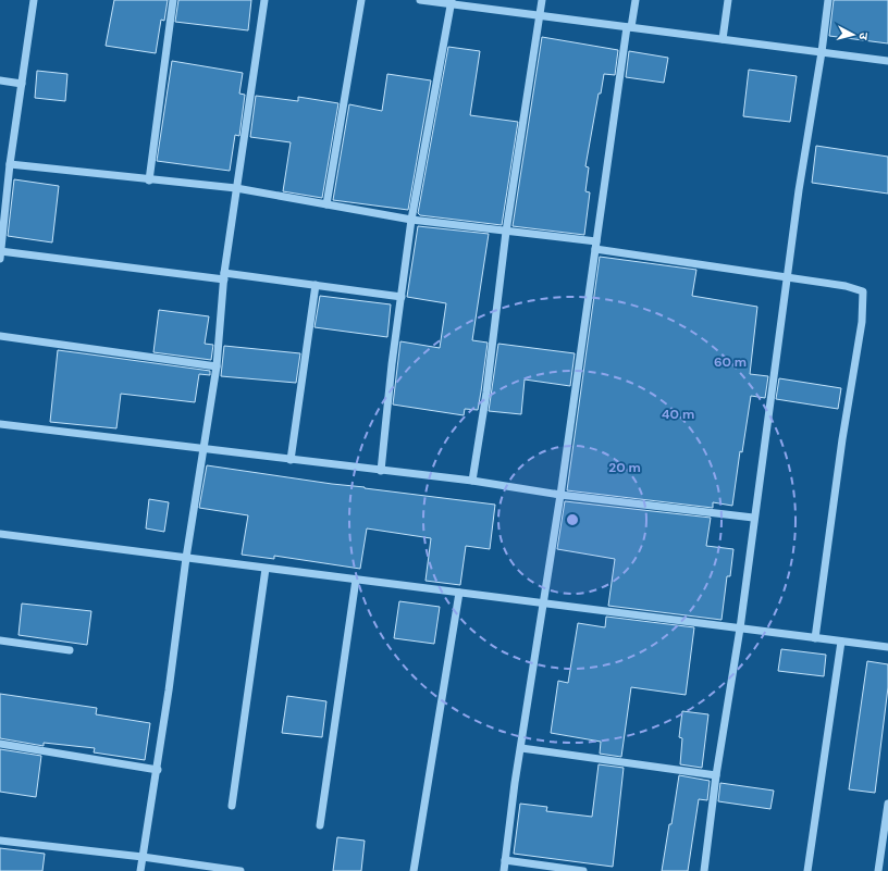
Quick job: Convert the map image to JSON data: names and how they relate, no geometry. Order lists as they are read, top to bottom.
{
  "north": "right",
  "rings": ["60 m", "40 m", "20 m"]
}
